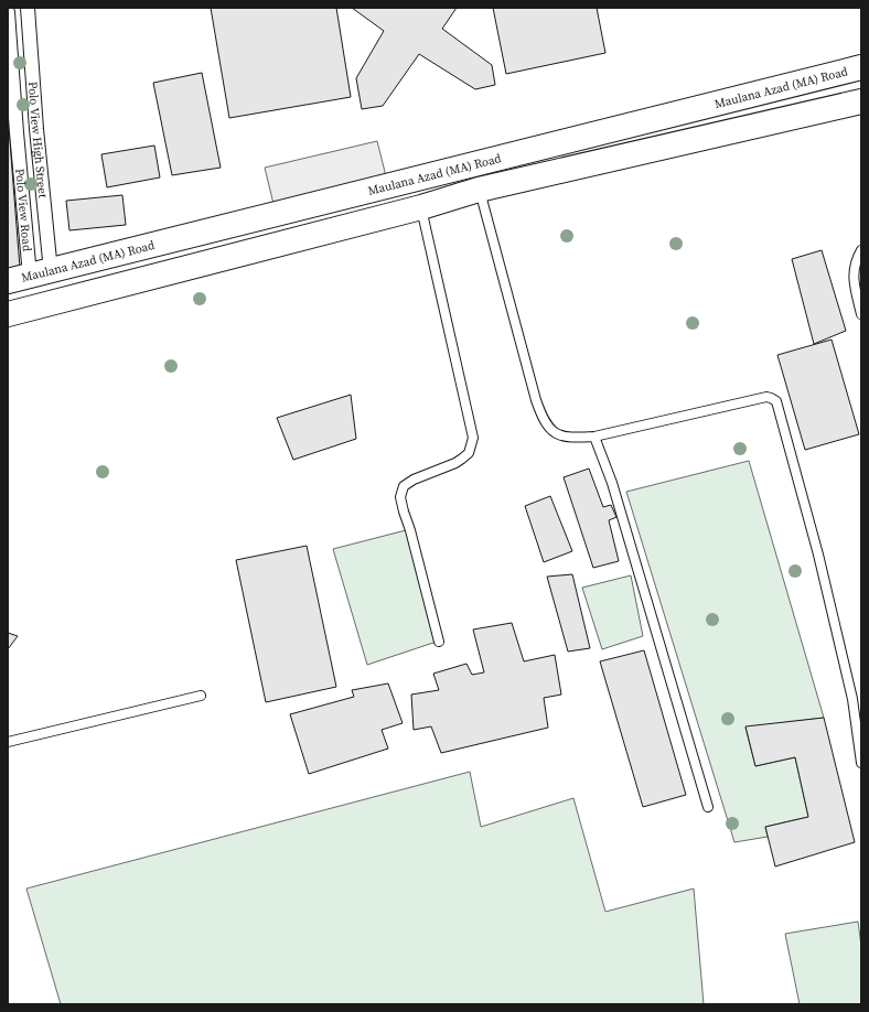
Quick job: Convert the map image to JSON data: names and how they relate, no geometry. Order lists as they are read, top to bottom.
{
  "streets": {
    "main road": ["Maulana Azad (MA) Road"],
    "street": ["Polo View High Street", "Polo View Road"]
  },
  "crossings": [
    ["Maulana Azad (MA) Road", "Polo View High Street"],
    ["Maulana Azad (MA) Road", "Polo View Road"],
    ["Polo View High Street", "Polo View Road"]
  ]
}
